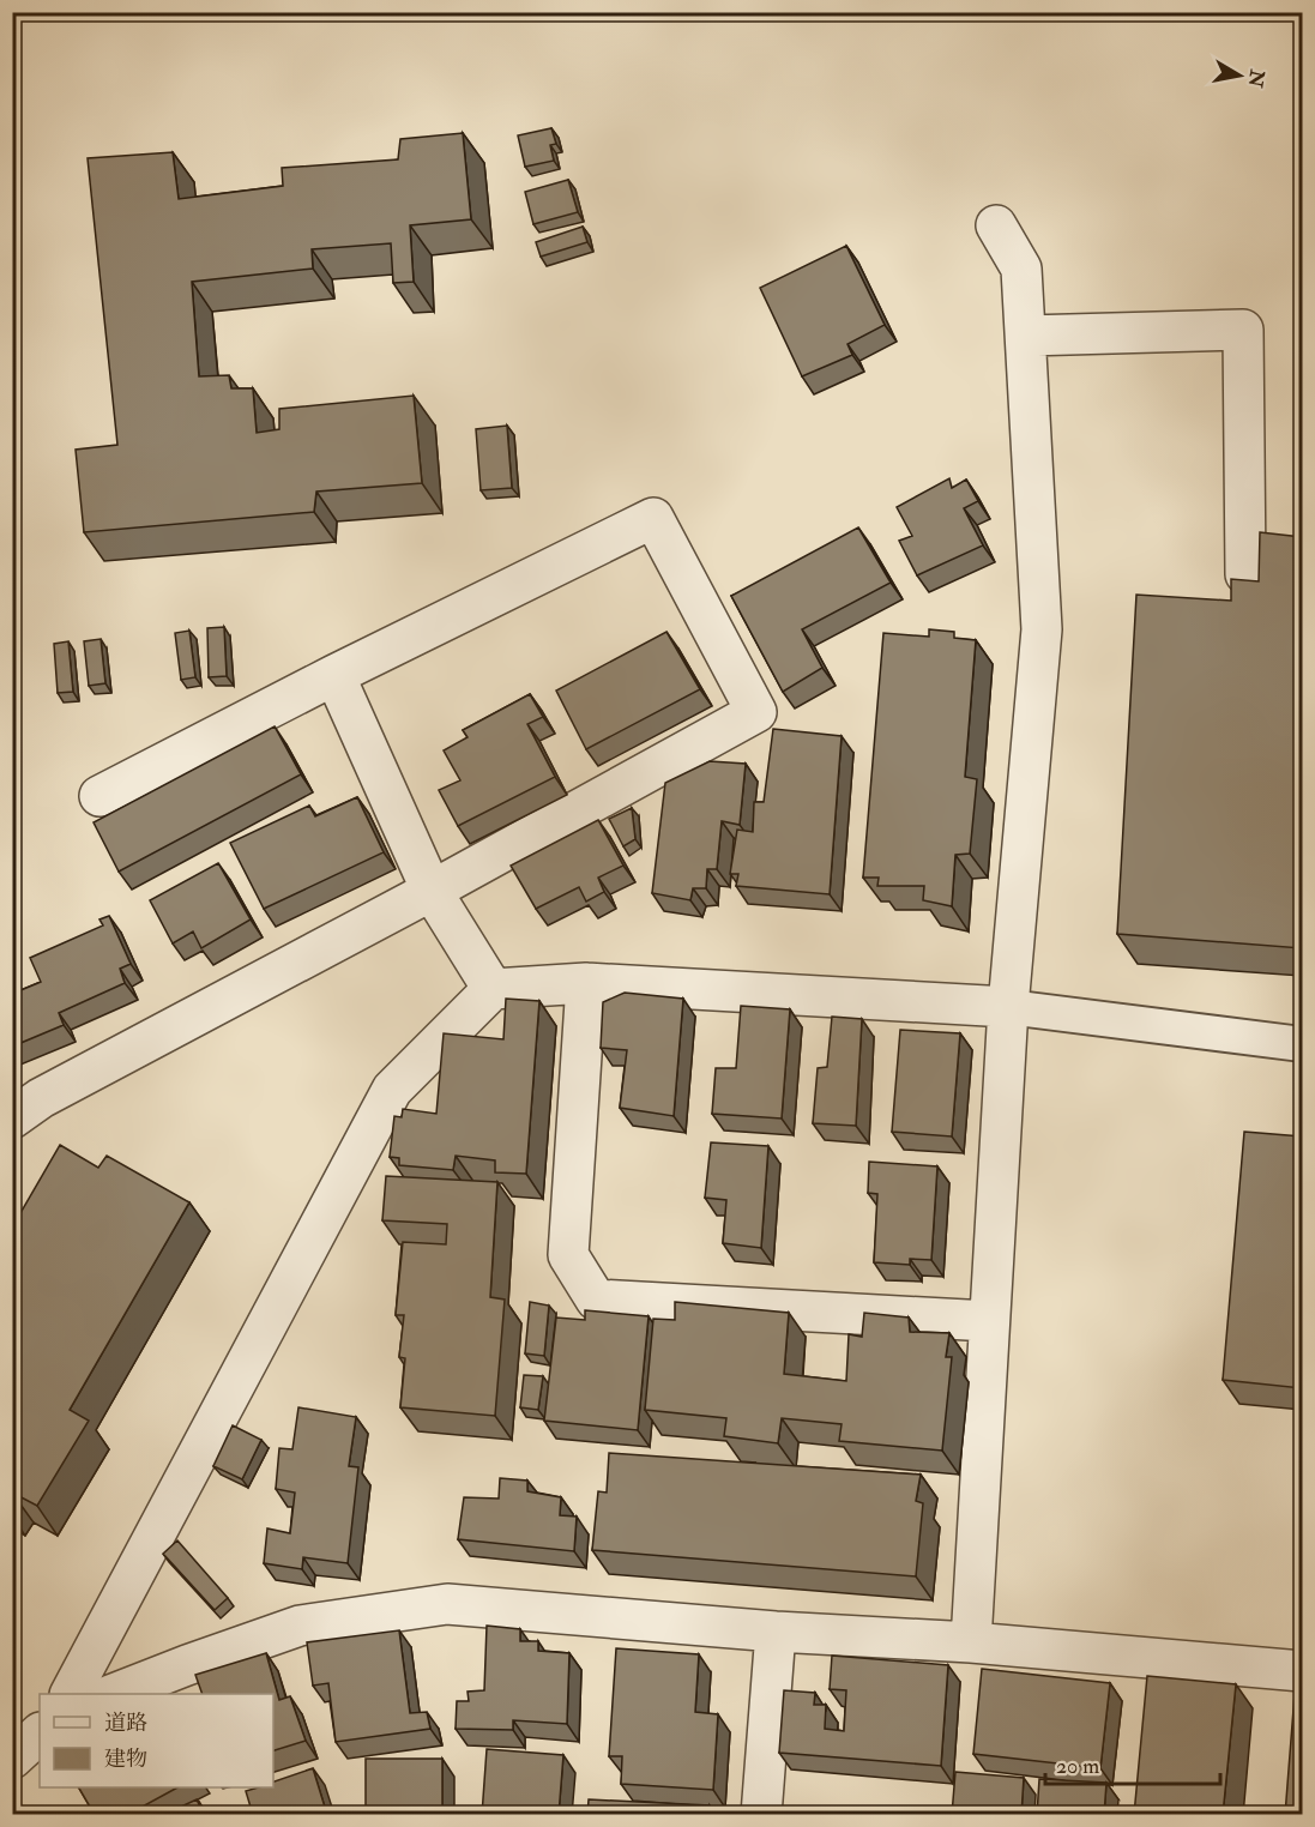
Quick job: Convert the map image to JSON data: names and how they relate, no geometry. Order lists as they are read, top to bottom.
{
  "legend": ["道路", "建物"],
  "scale_bar": "20 m",
  "north": "right"
}
